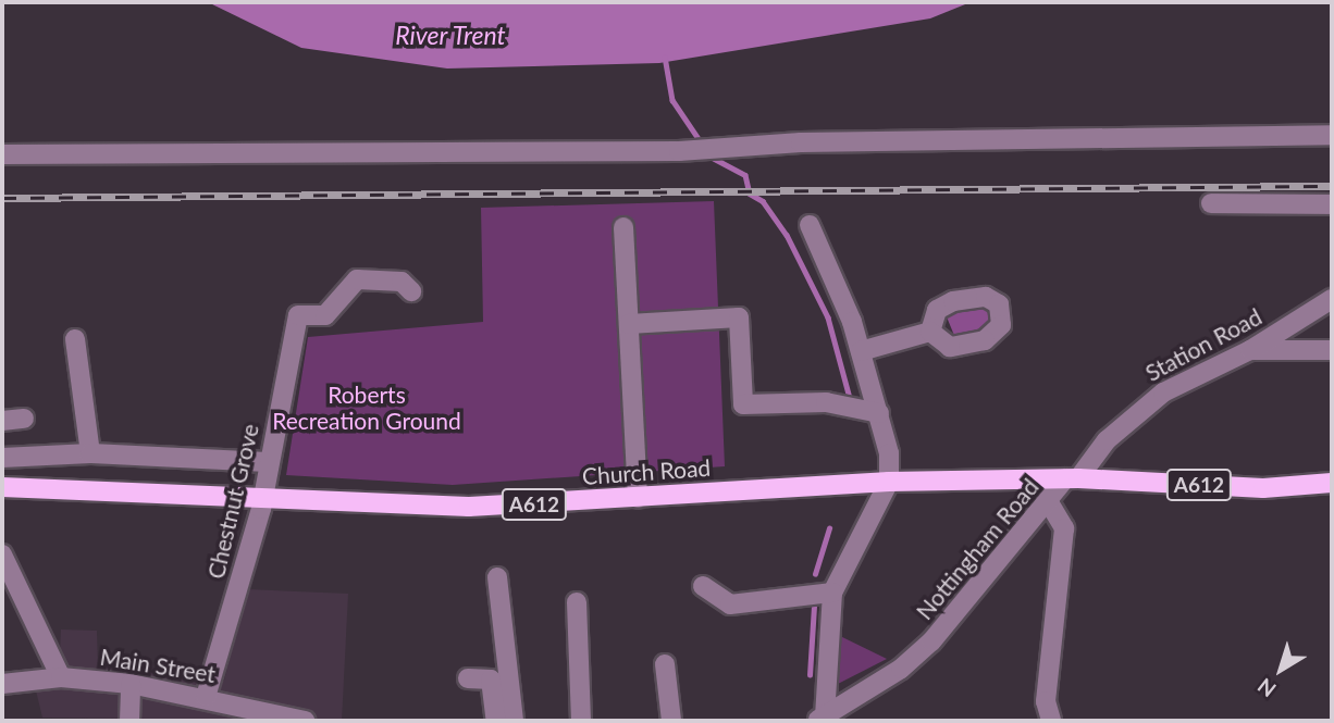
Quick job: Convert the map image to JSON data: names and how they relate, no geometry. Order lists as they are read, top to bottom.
{
  "streets": {
    "main road": ["Church Road", "A612"],
    "street": [
      "Station Road",
      "Chestnut Grove",
      "Nottingham Road",
      "Main Street"
    ]
  },
  "crossings": [
    ["Station Road", "Church Road"],
    ["Station Road", "A612"],
    ["Station Road", "Nottingham Road"],
    ["Church Road", "A612"],
    ["Church Road", "Chestnut Grove"],
    ["Church Road", "Nottingham Road"],
    ["A612", "Nottingham Road"],
    ["Chestnut Grove", "Main Street"]
  ],
  "water": ["River Trent"],
  "parks": ["Roberts Recreation Ground"],
  "north": "bottom left"
}
